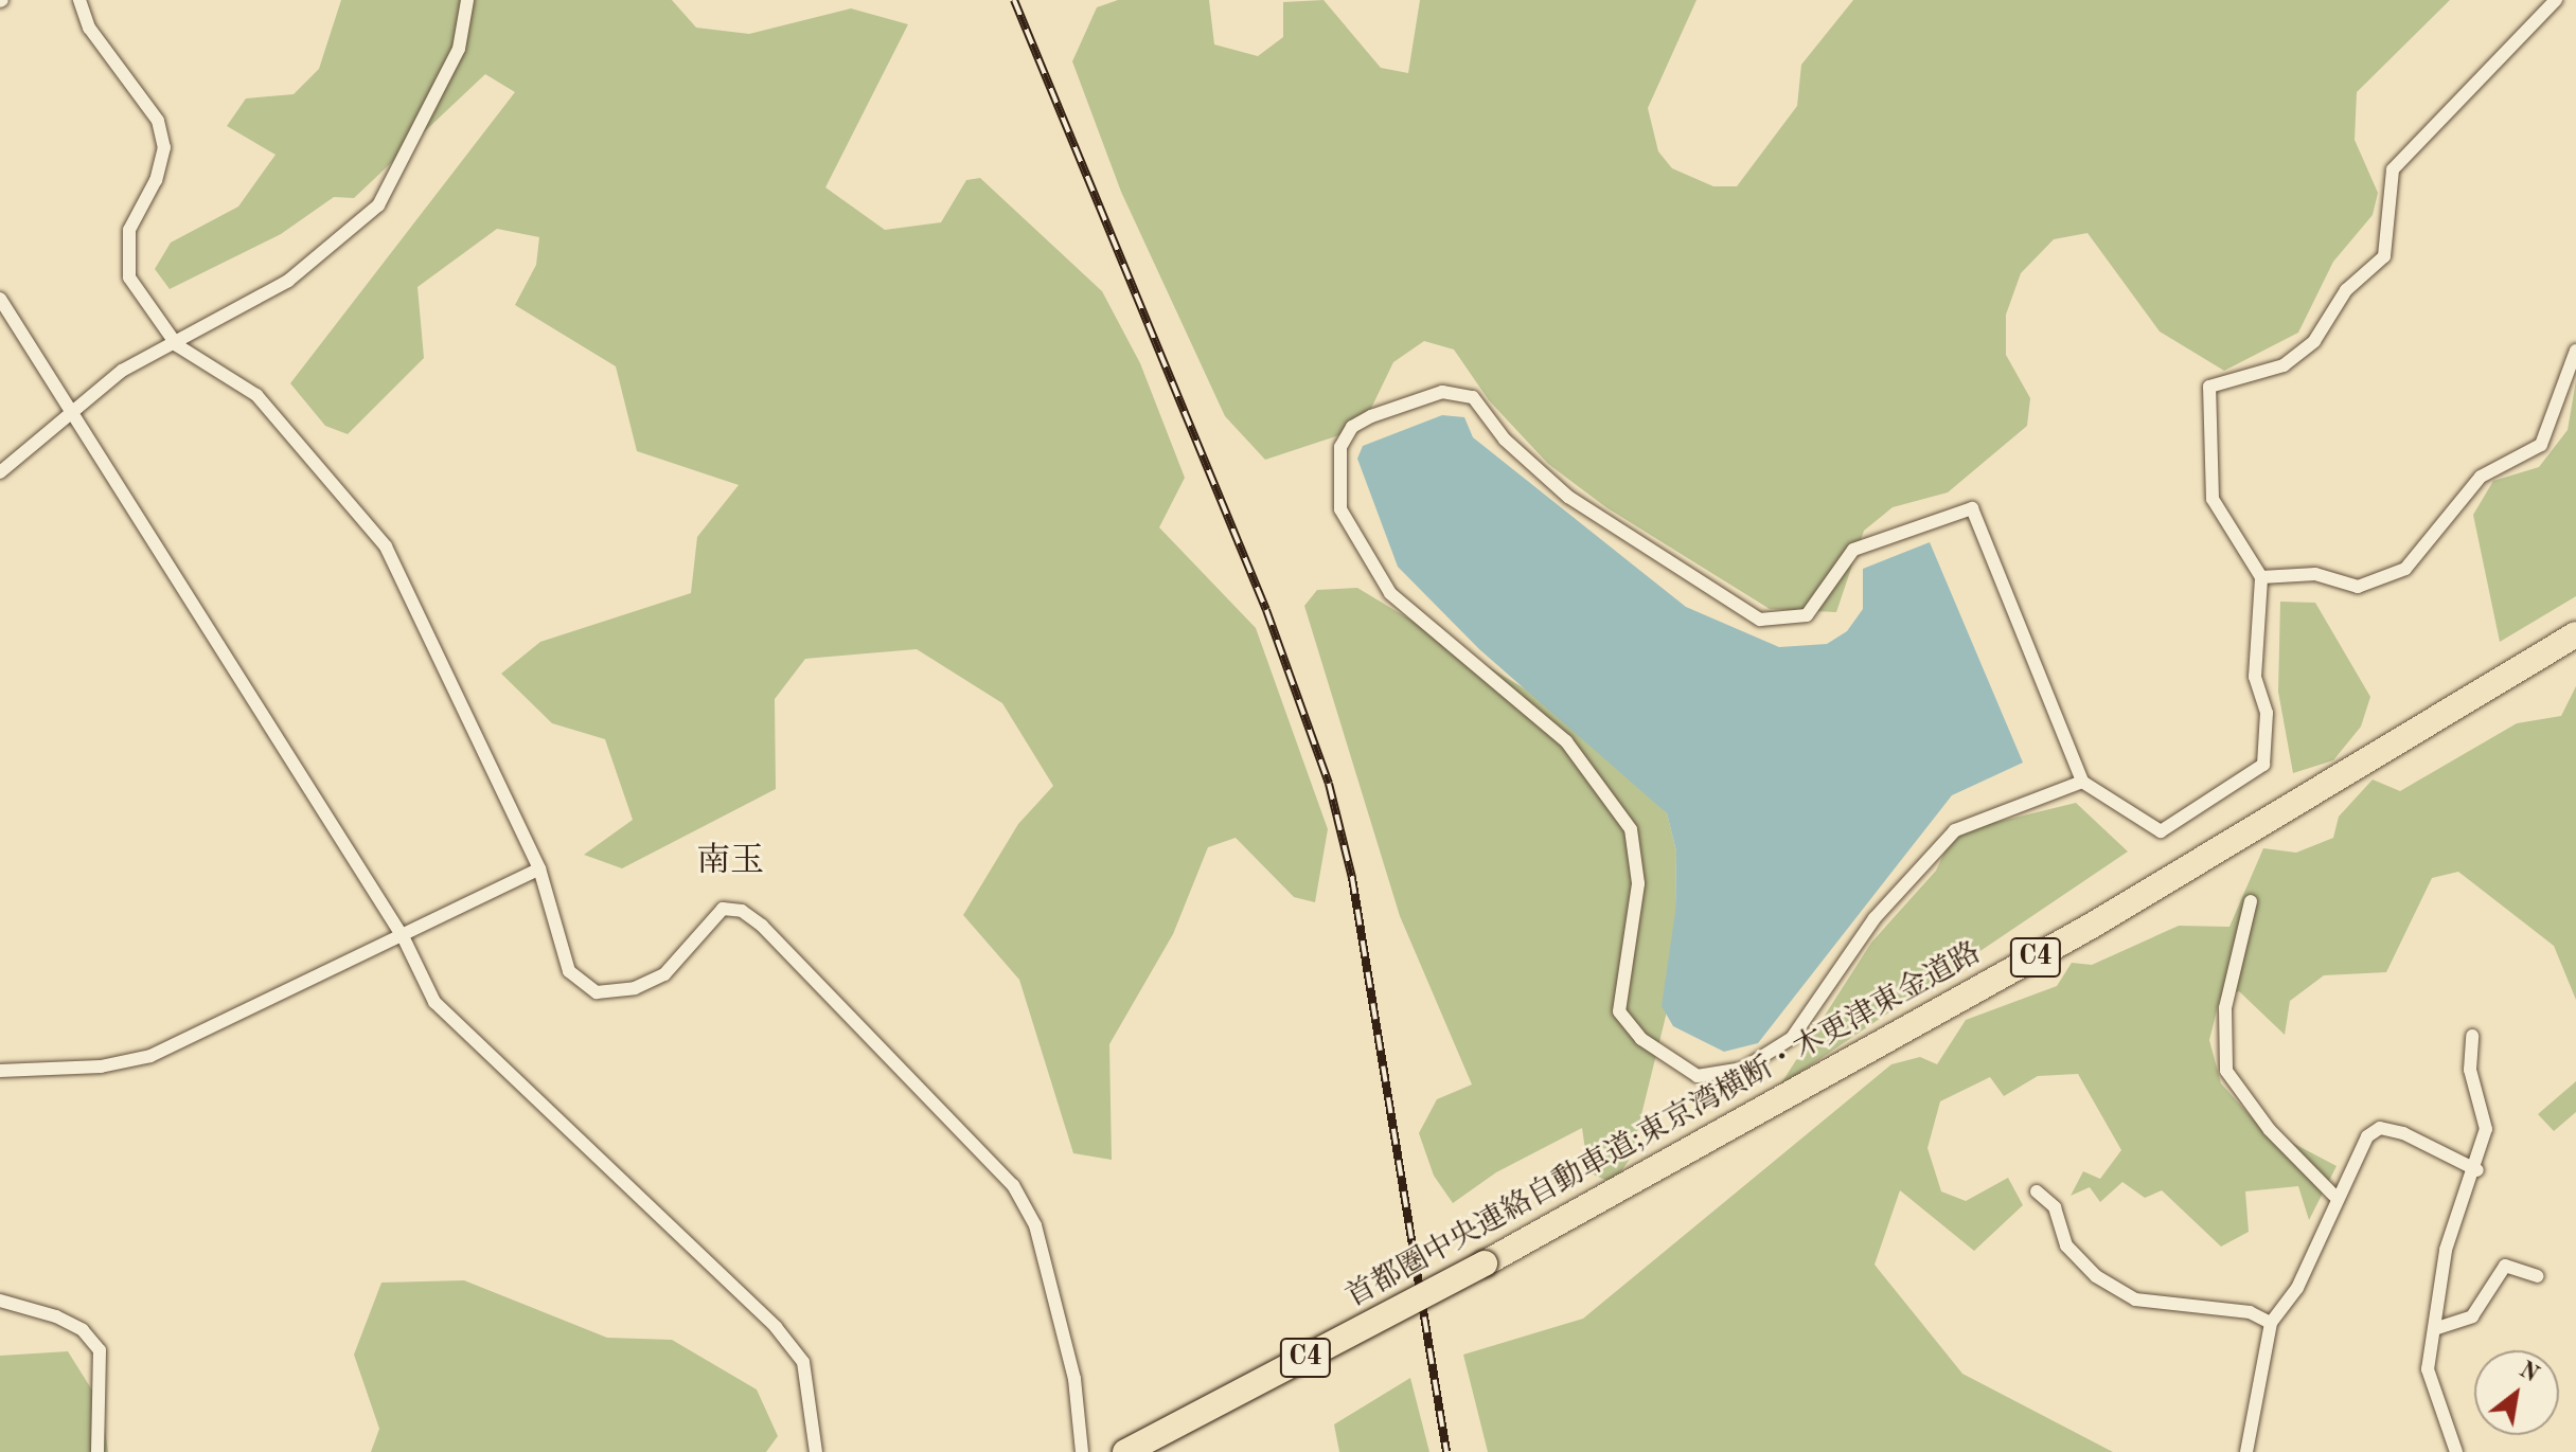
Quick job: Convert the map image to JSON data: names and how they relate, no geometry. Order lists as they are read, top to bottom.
{
  "streets": {
    "highway": ["C4", "首都圏中央連絡自動車道;東京湾横断・木更津東金道路"]
  },
  "districts": ["南玉"],
  "north": "top right"
}
